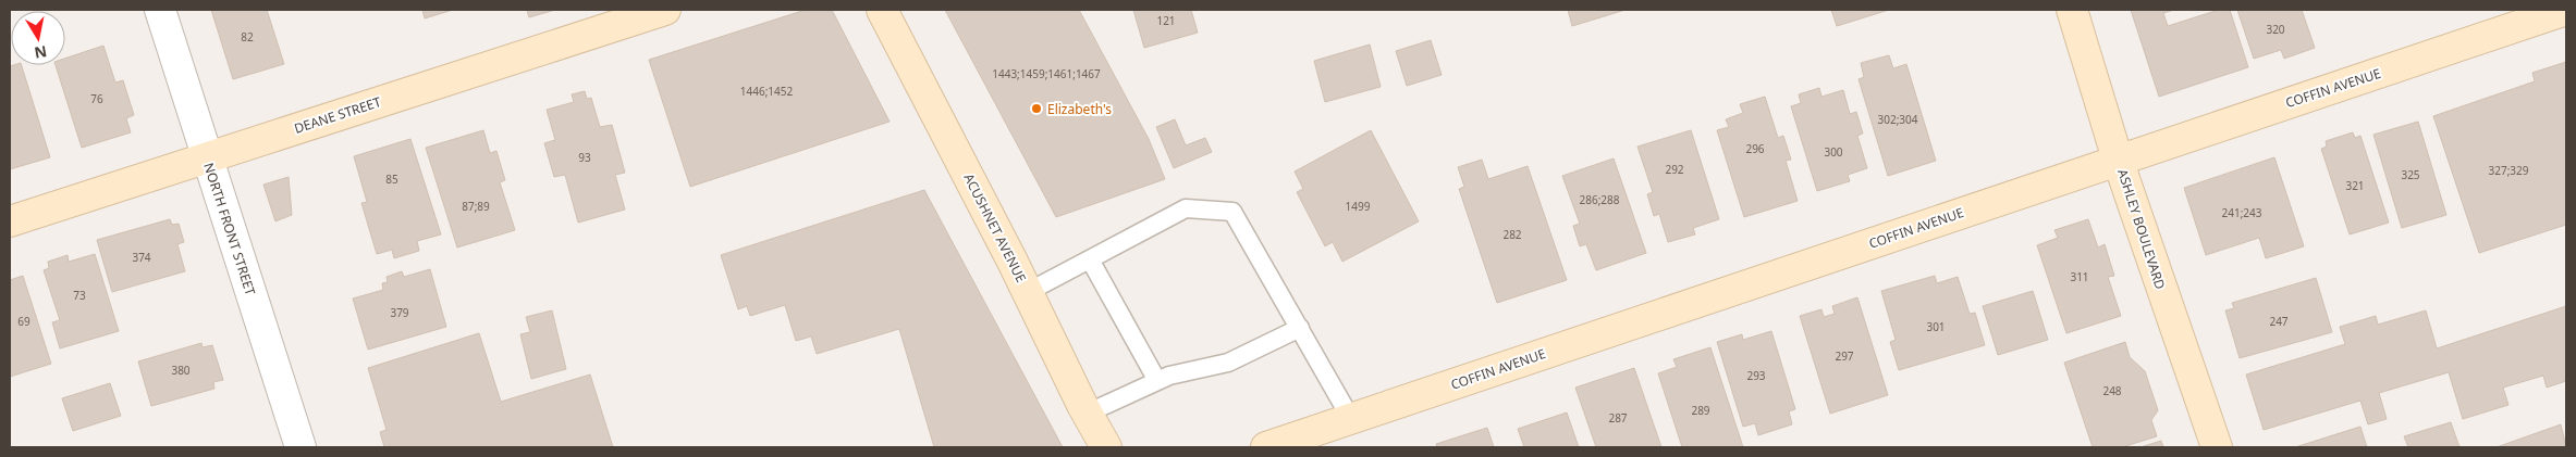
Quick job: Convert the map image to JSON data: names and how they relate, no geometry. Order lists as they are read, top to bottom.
{
  "streets": {
    "main road": [
      "COFFIN AVENUE",
      "DEANE STREET",
      "ACUSHNET AVENUE",
      "ASHLEY BOULEVARD"
    ],
    "street": ["NORTH FRONT STREET"]
  },
  "crossings": [
    ["COFFIN AVENUE", "ASHLEY BOULEVARD"],
    ["DEANE STREET", "NORTH FRONT STREET"]
  ],
  "places": ["Elizabeth's"],
  "house_numbers": [
    "121",
    "320",
    "82",
    "1443;1459;1461;1467",
    "1446;1452",
    "76",
    "302;304",
    "296",
    "300",
    "93",
    "292",
    "327;329",
    "325",
    "85",
    "321",
    "286;288",
    "87;89",
    "1499",
    "241;243",
    "282",
    "374",
    "311",
    "73",
    "379",
    "69",
    "247",
    "301",
    "297",
    "380",
    "293",
    "248",
    "289",
    "287"
  ],
  "north": "bottom"
}
